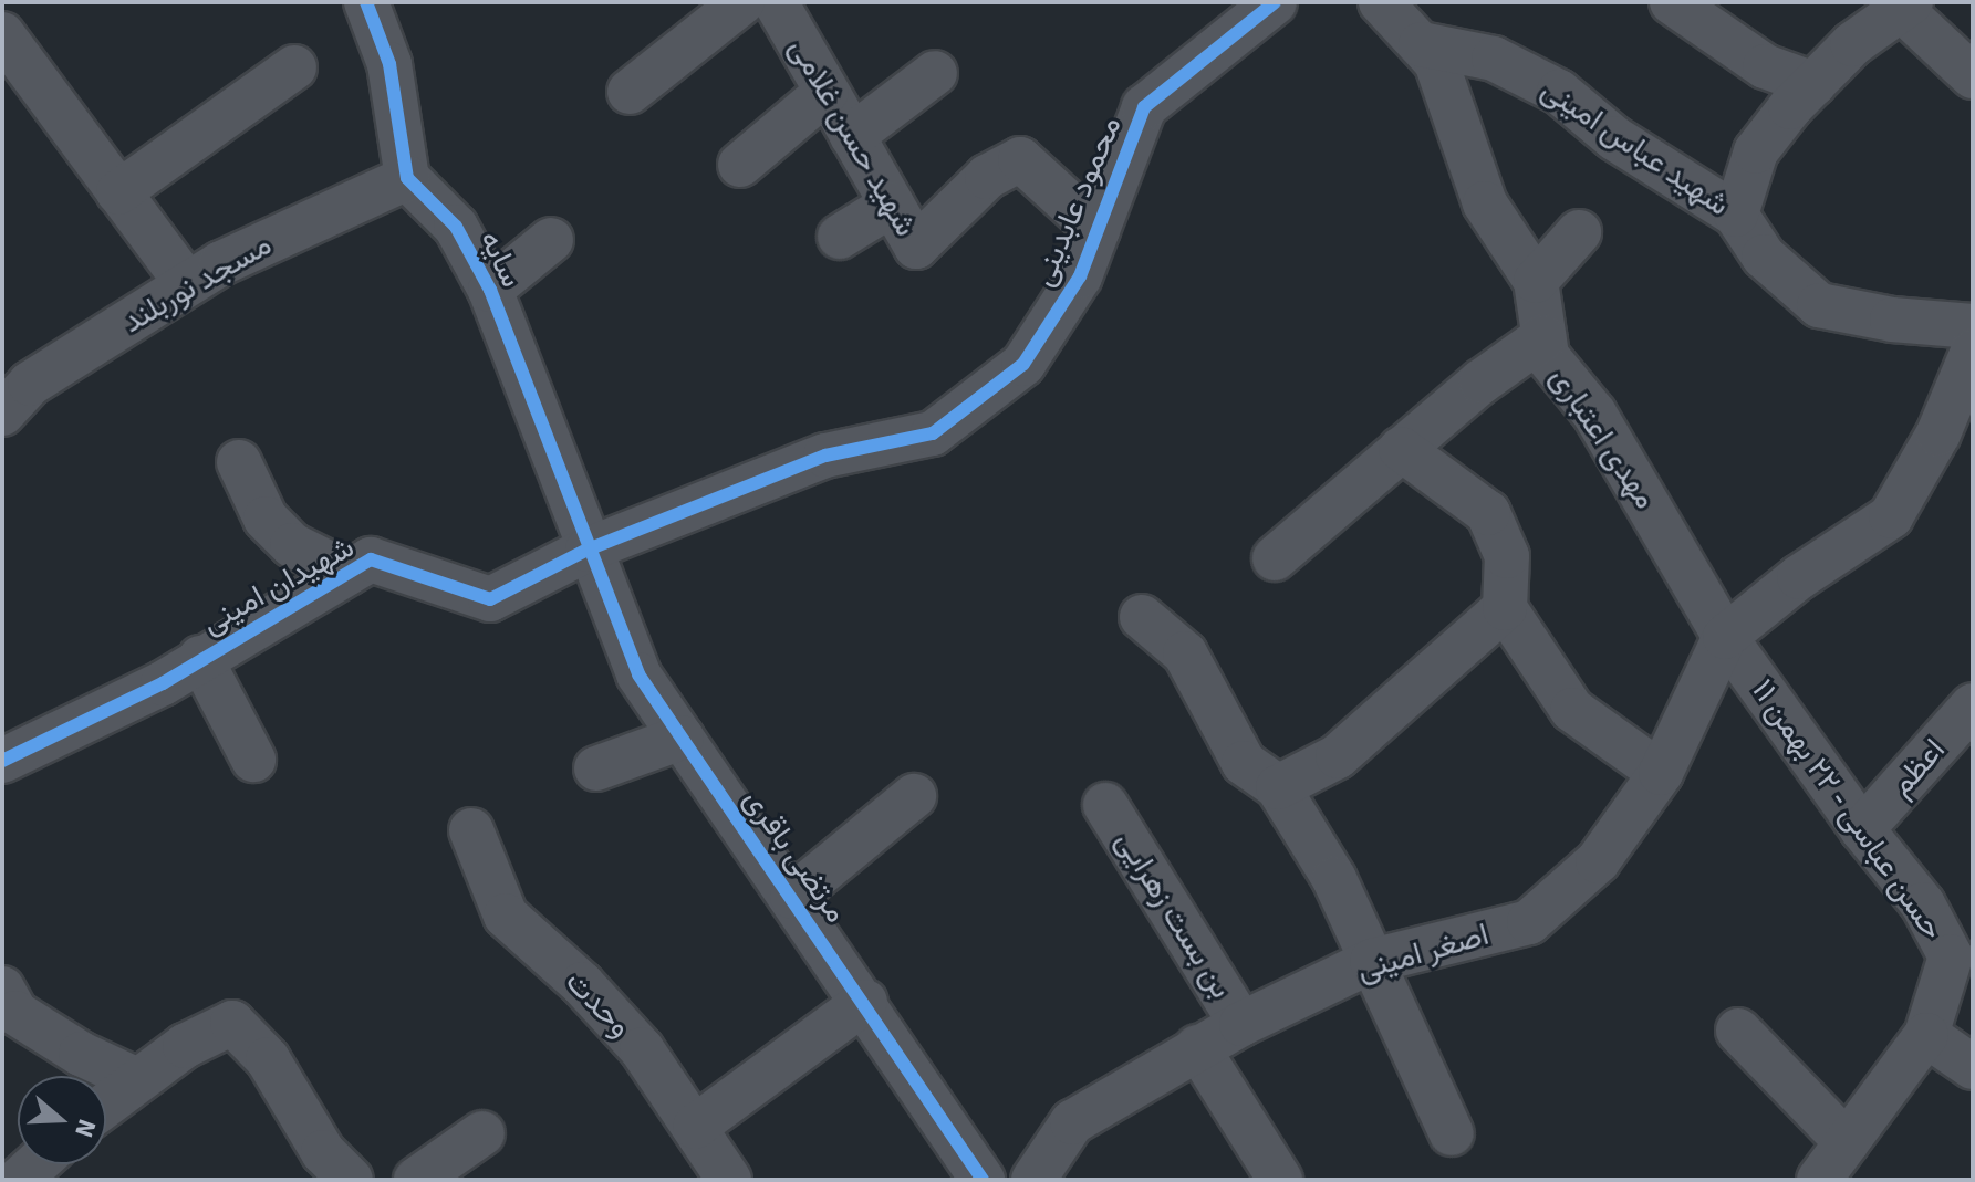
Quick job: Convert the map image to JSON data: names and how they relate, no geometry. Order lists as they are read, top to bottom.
{
  "streets": {
    "street": [
      "شهید حسن غلامی",
      "شهید عباس امینی",
      "محمود عابدینی",
      "سایه",
      "مسجد نوربلند",
      "مهدی اعتباری",
      "شهیدان امینی",
      "اعظم",
      "حسن عباسی - ۲۲ بهمن ۱۱",
      "مرتضی باقری",
      "بن بست زهرایی",
      "اصغر امینی",
      "وحدت"
    ]
  },
  "crossings": [
    ["شهید حسن غلامی", "محمود عابدینی"],
    ["شهید عباس امینی", "مهدی اعتباری"],
    ["محمود عابدینی", "سایه"],
    ["محمود عابدینی", "شهیدان امینی"],
    ["محمود عابدینی", "مرتضی باقری"],
    ["سایه", "مسجد نوربلند"],
    ["سایه", "شهیدان امینی"],
    ["سایه", "مرتضی باقری"],
    ["مهدی اعتباری", "حسن عباسی - ۲۲ بهمن ۱۱"],
    ["مهدی اعتباری", "اصغر امینی"],
    ["شهیدان امینی", "مرتضی باقری"],
    ["اعظم", "حسن عباسی - ۲۲ بهمن ۱۱"],
    ["حسن عباسی - ۲۲ بهمن ۱۱", "اصغر امینی"],
    ["بن بست زهرایی", "اصغر امینی"]
  ],
  "north": "right"
}
